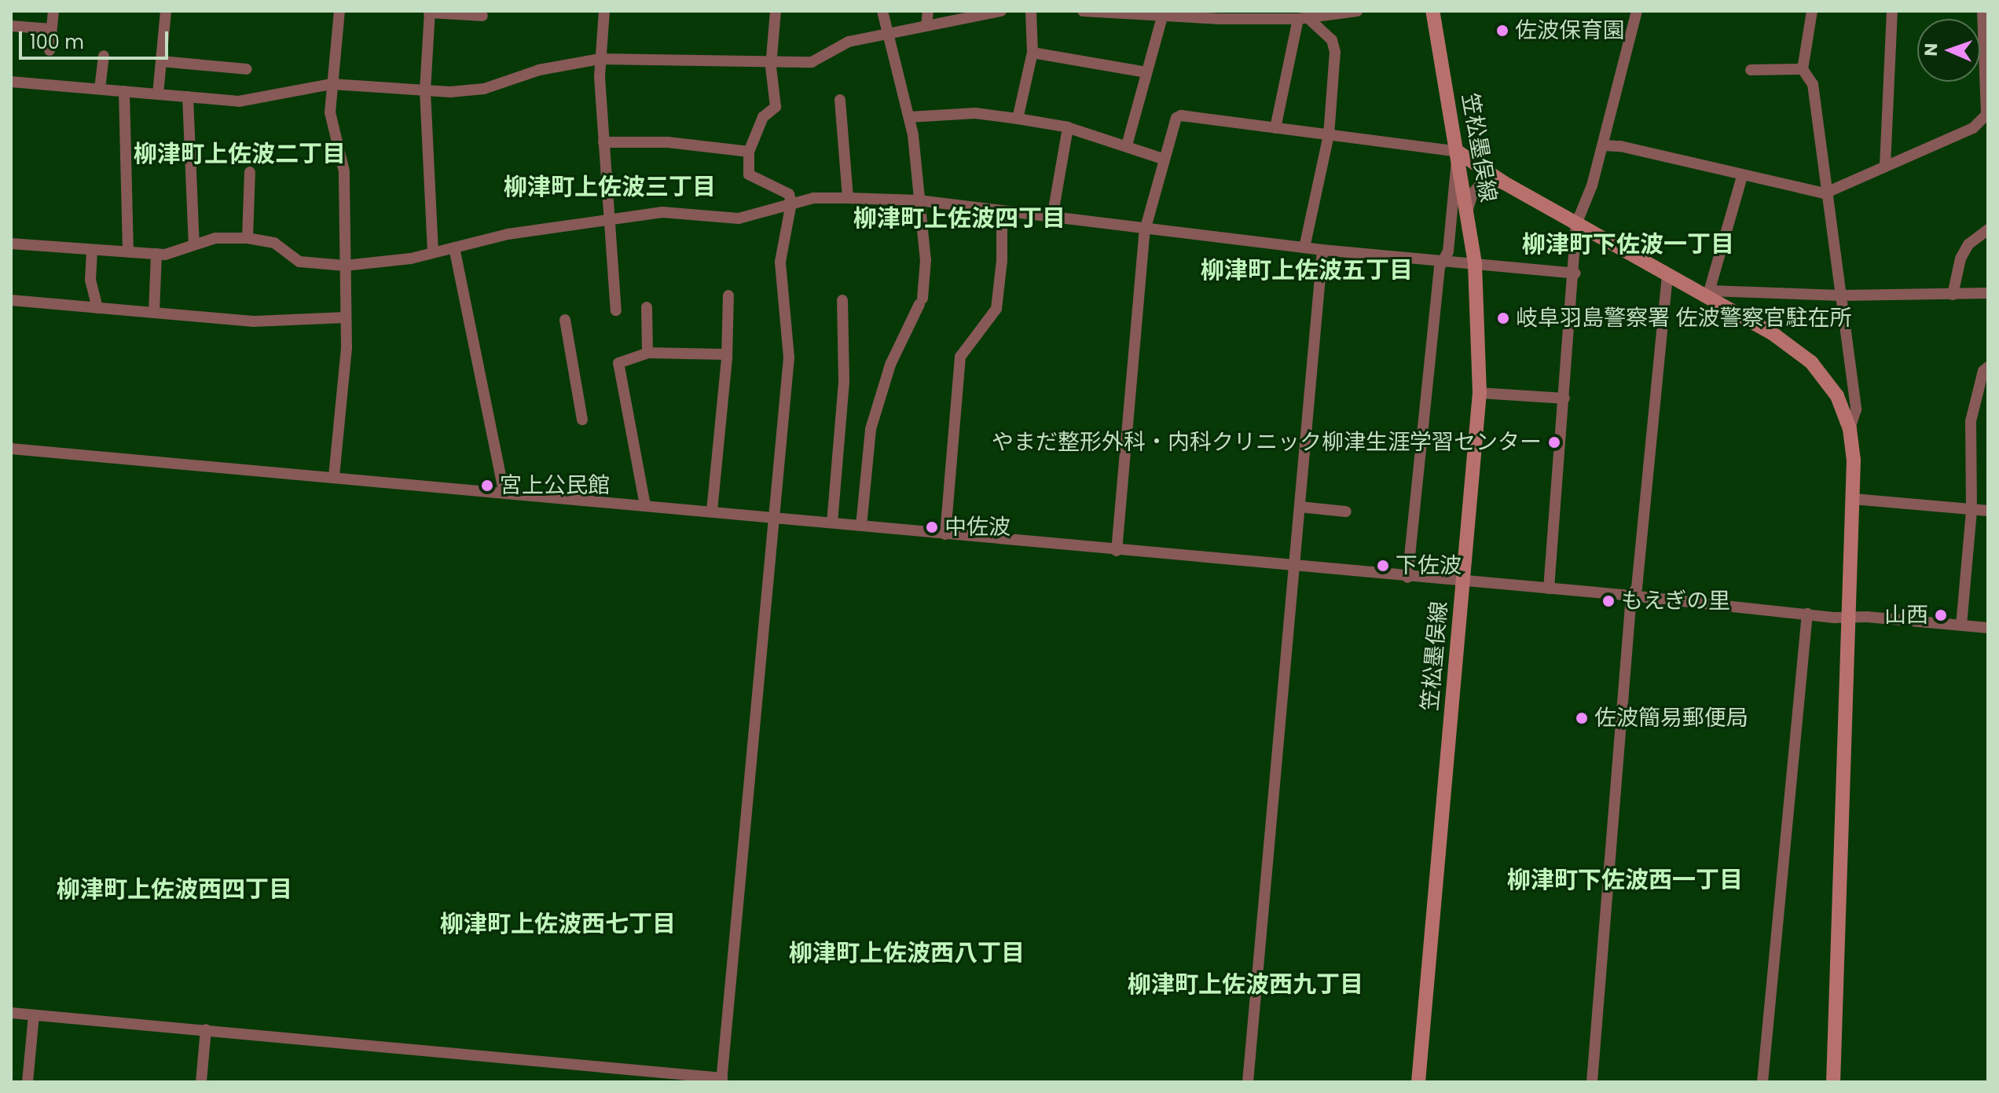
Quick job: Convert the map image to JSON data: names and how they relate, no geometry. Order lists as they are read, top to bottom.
{
  "streets": {
    "street": ["笠松墨俣線"]
  },
  "districts": [
    "柳津町上佐波二丁目",
    "柳津町上佐波三丁目",
    "柳津町上佐波四丁目",
    "柳津町下佐波一丁目",
    "柳津町上佐波五丁目",
    "柳津町下佐波西一丁目",
    "柳津町上佐波西四丁目",
    "柳津町上佐波西七丁目",
    "柳津町上佐波西八丁目",
    "柳津町上佐波西九丁目"
  ],
  "places": [
    "佐波保育園",
    "岐阜羽島警察署 佐波警察官駐在所",
    "やまだ整形外科・内科クリニック柳津生涯学習センター",
    "宮上公民館",
    "中佐波",
    "下佐波",
    "もえぎの里",
    "山西",
    "佐波簡易郵便局"
  ],
  "scale_bar": "100 m",
  "north": "left"
}
